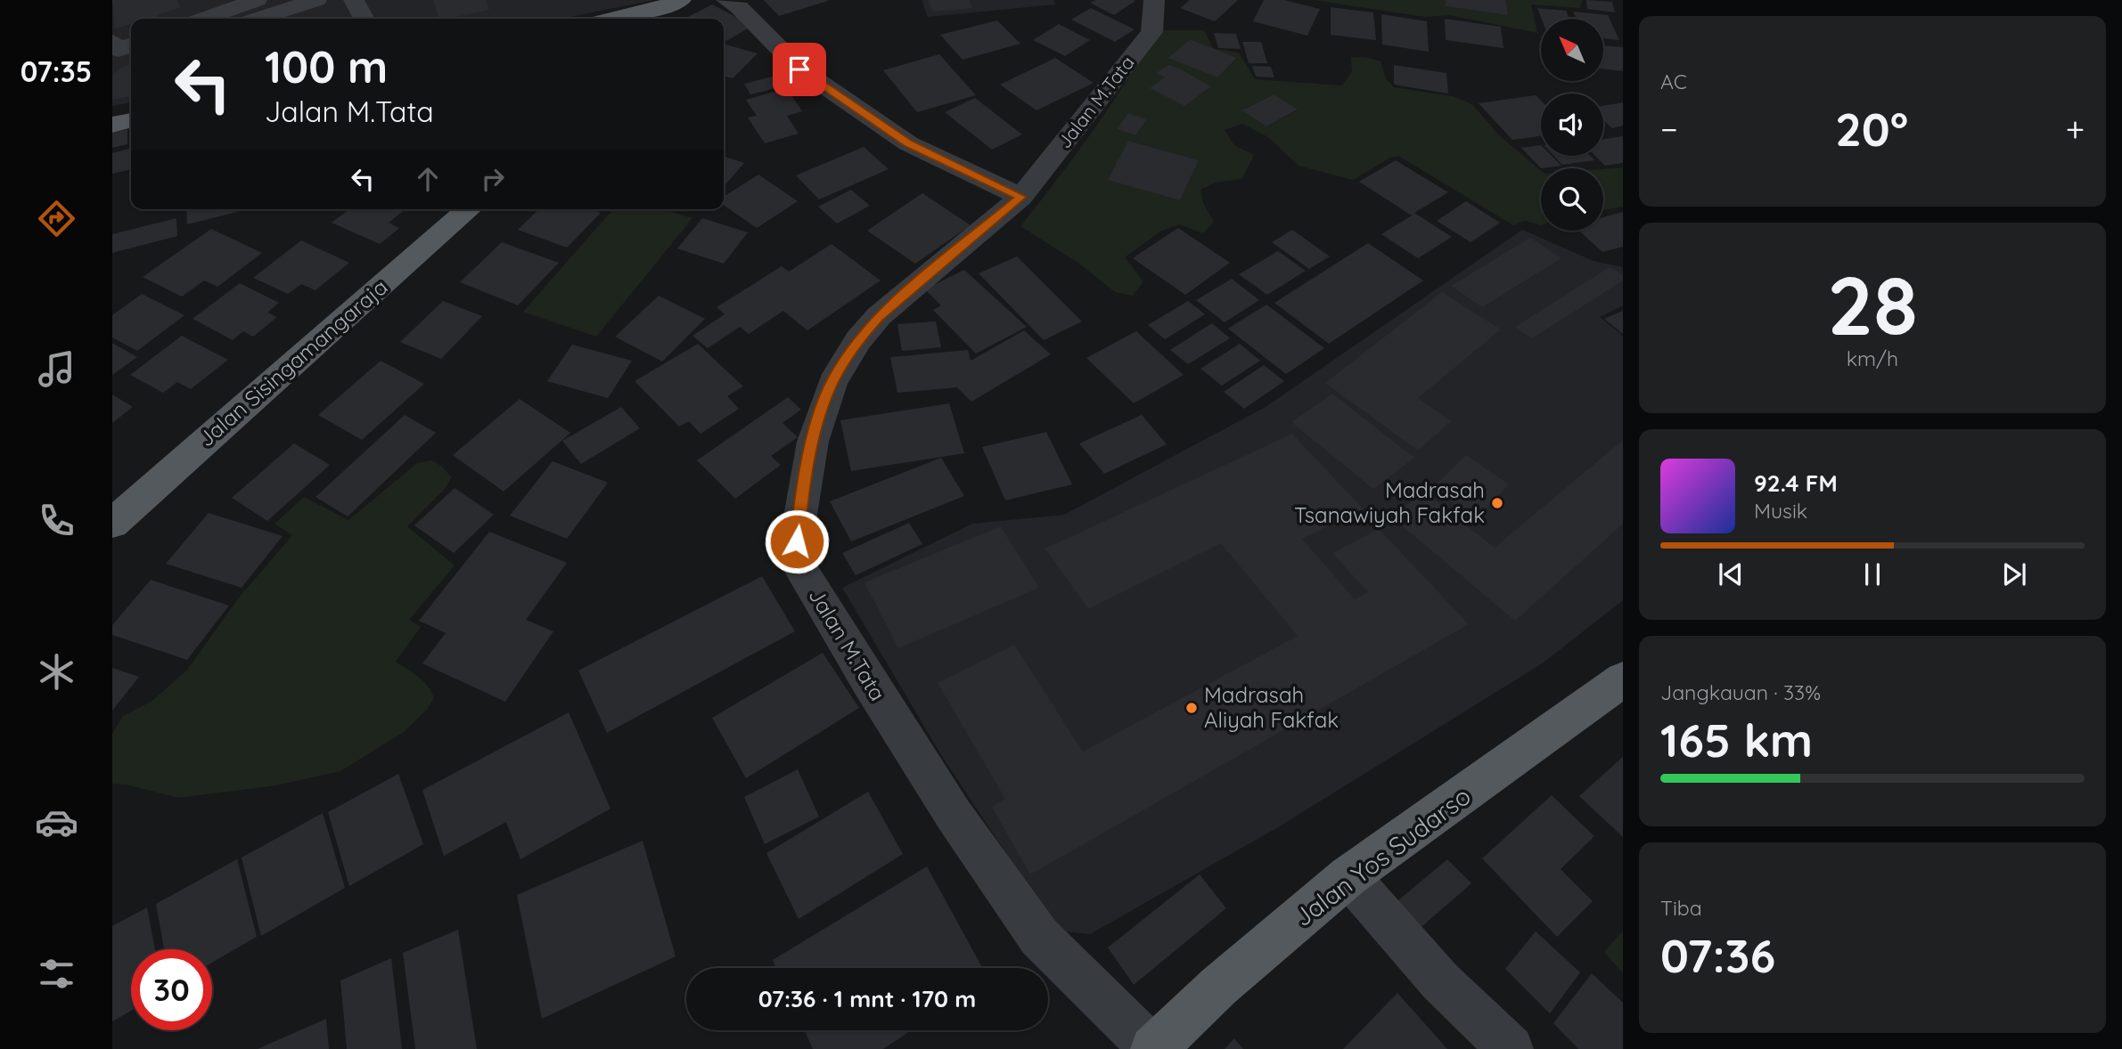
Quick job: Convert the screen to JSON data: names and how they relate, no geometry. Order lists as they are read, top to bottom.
{
  "streets": {
    "main road": ["Jalan Sisingamangaraja", "Jalan Yos Sudarso"],
    "street": ["Jalan M.Tata"]
  },
  "crossings": [
    ["Jalan M.Tata", "Jalan Yos Sudarso"]
  ],
  "places": ["Madrasah Tsanawiyah Fakfak", "Madrasah Aliyah Fakfak"],
  "north": "top left",
  "page": {
    "tabs": "07:35",
    "tile": [
      "AC",
      ["28", "km/h"],
      ["Jangkauan · 33%", "165 km"],
      ["Tiba", "07:36"]
    ],
    "turn": ["100 m", "Jalan M.Tata"],
    "heat": ["−", "20°", "+"],
    "song": ["92.4 FM", "Musik"],
    "limit": "30",
    "trip": "07:36 · 1 mnt · 170 m"
  }
}
